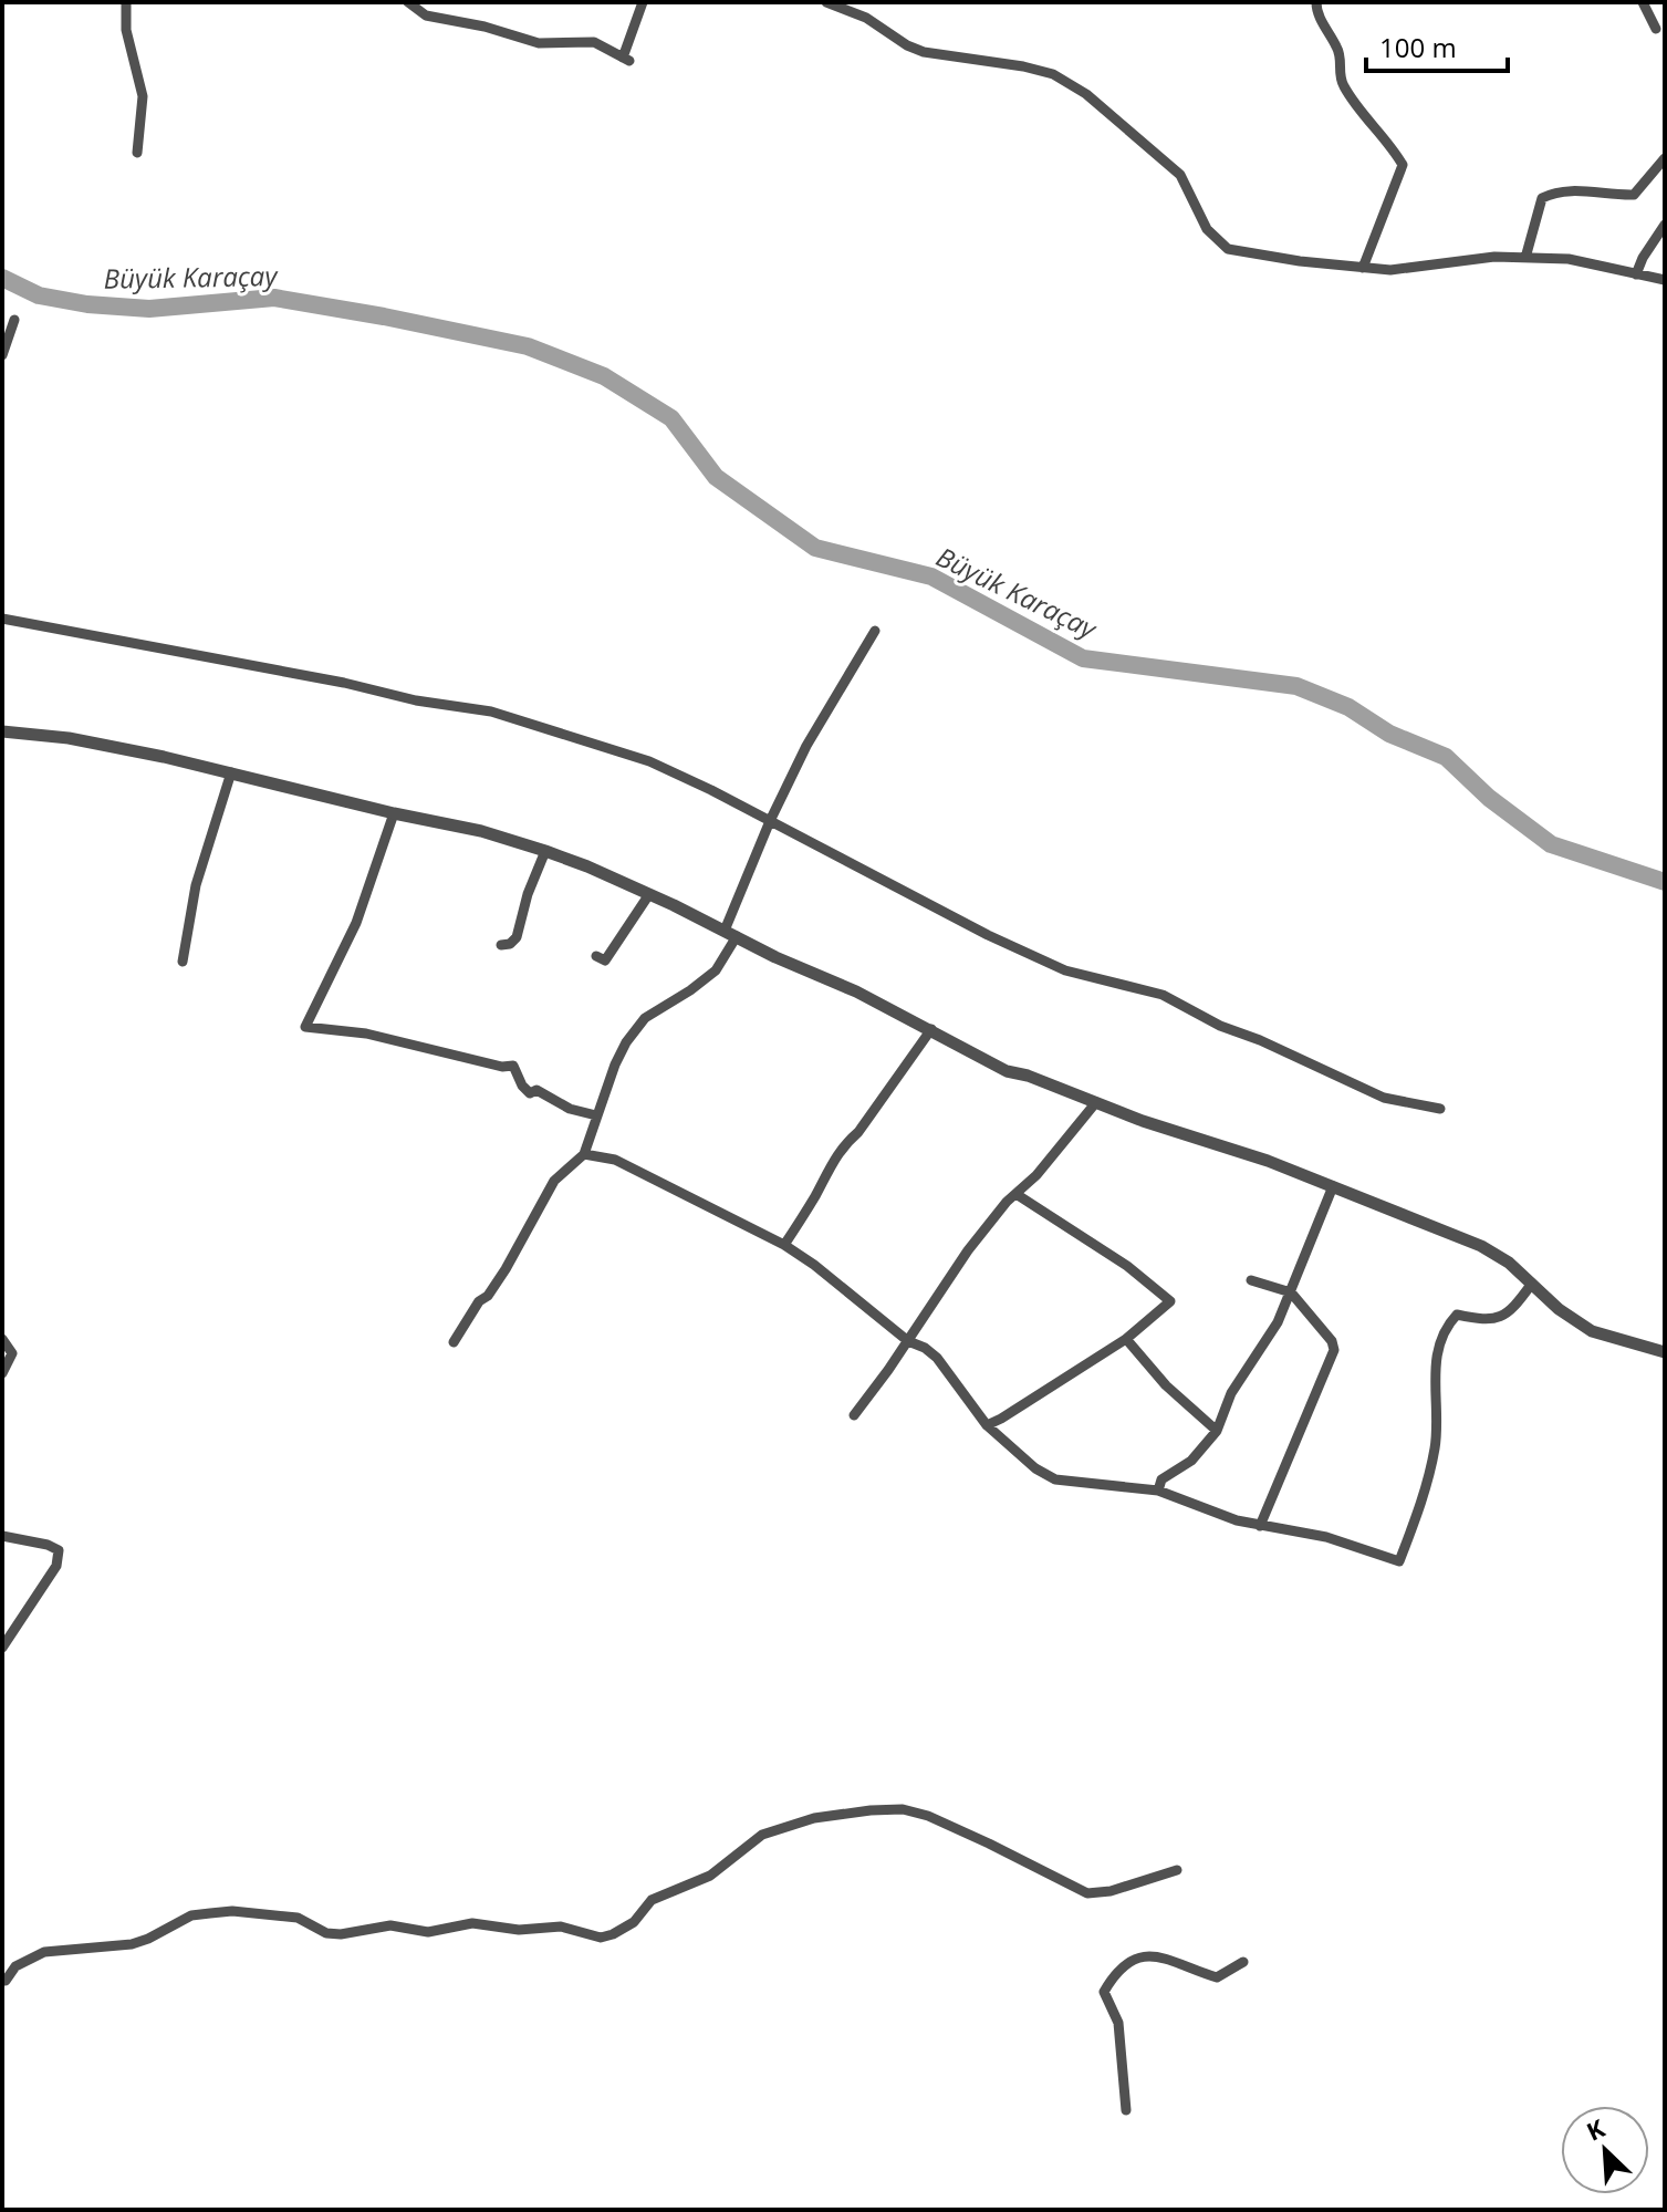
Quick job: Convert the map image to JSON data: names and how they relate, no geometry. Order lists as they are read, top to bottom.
{
  "water": ["Büyük Karaçay"],
  "scale_bar": "100 m",
  "north": "top left"
}
